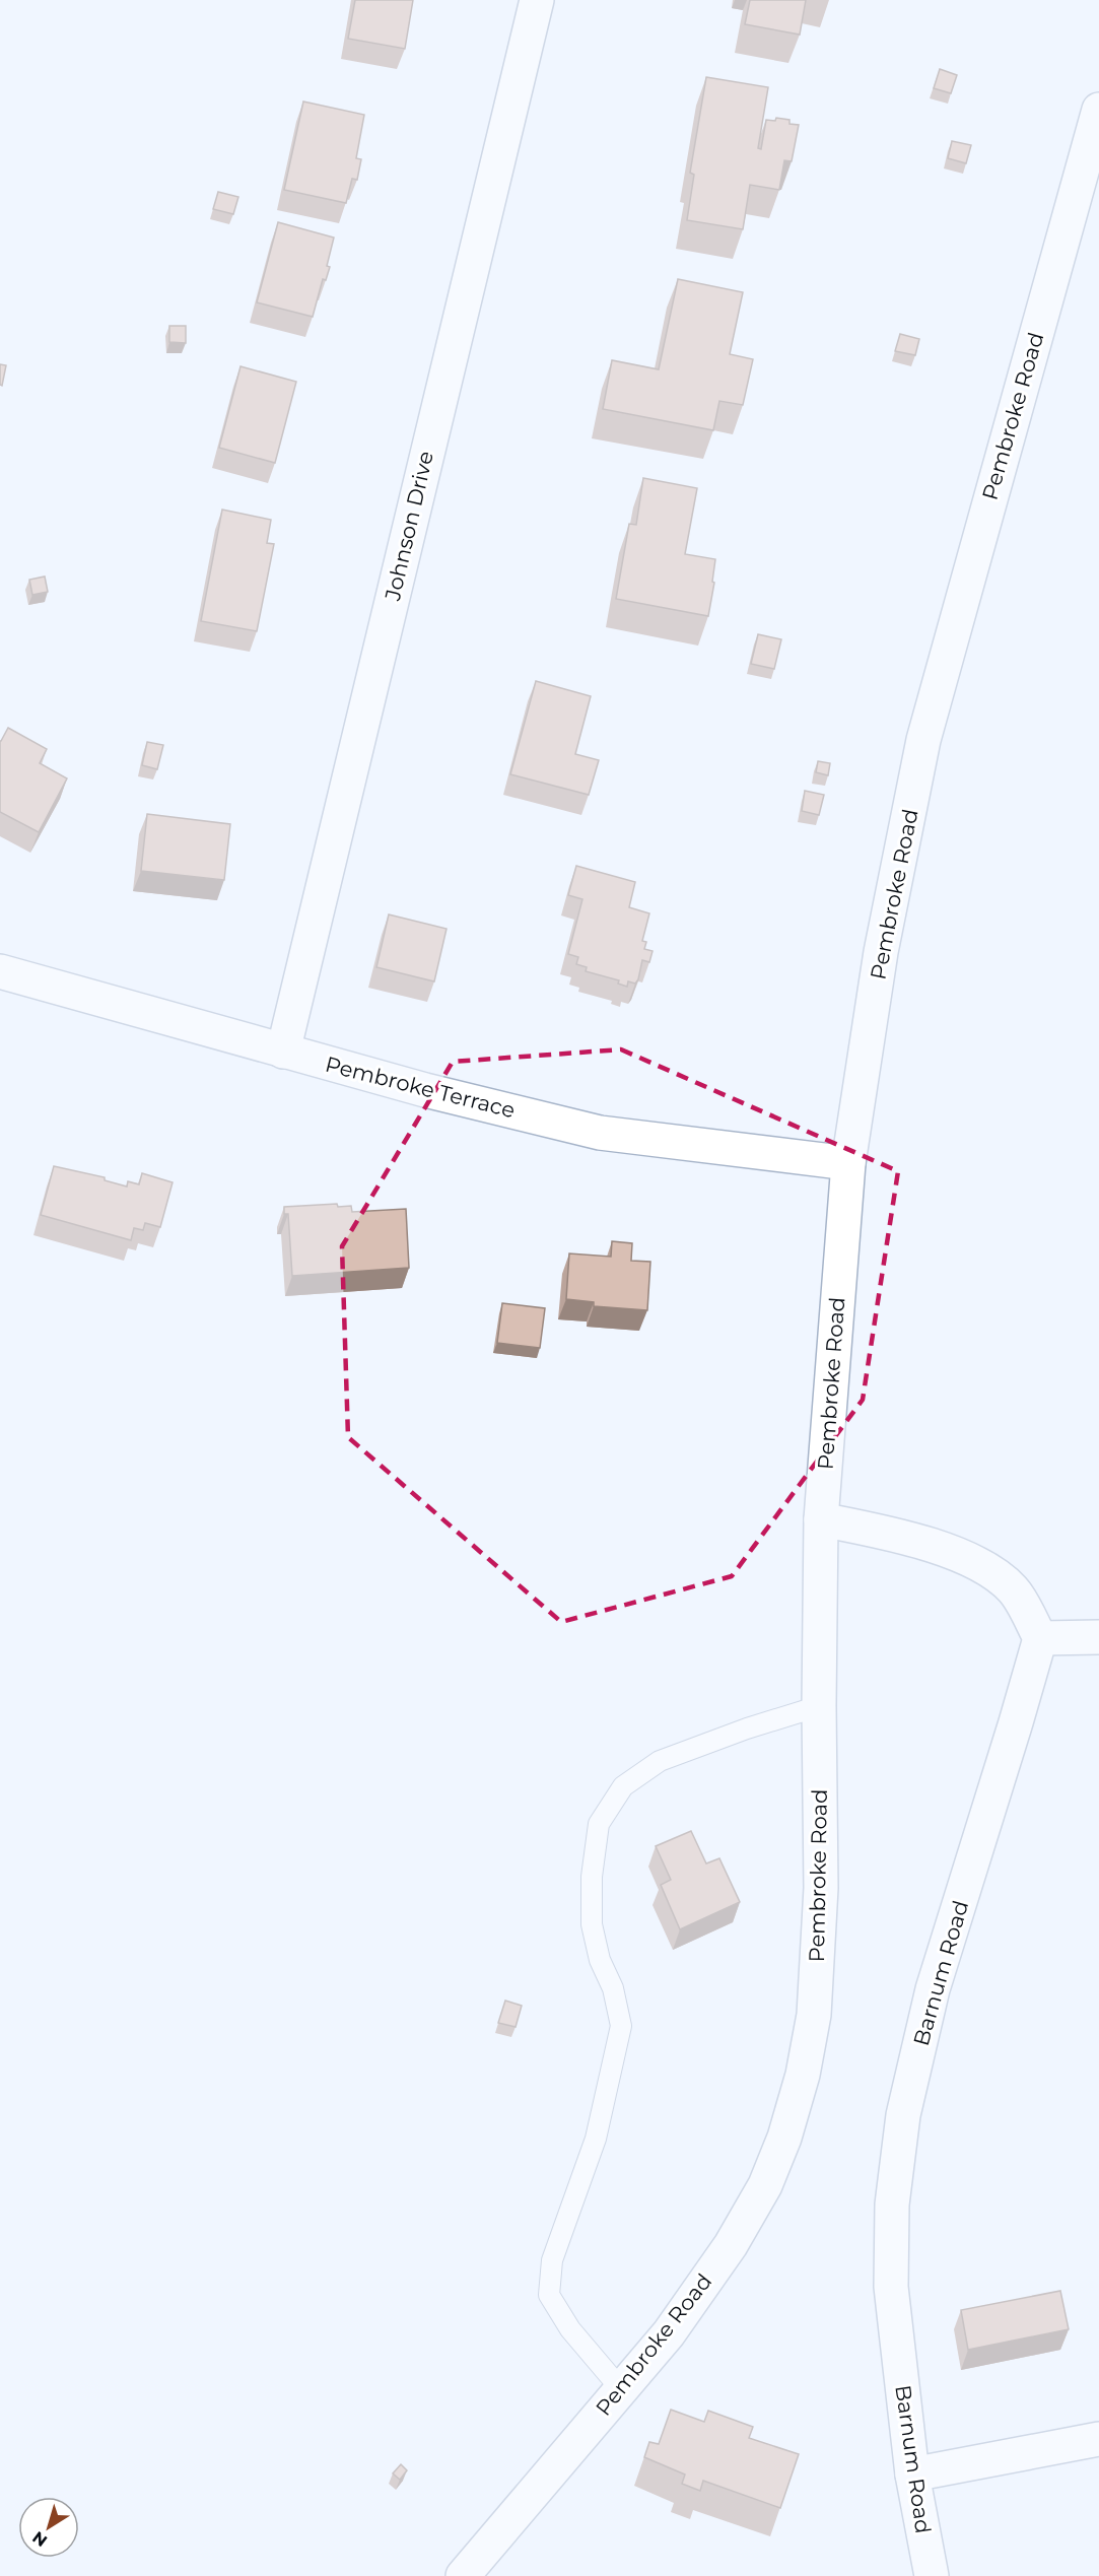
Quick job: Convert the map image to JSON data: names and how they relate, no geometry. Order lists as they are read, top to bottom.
{
  "streets": {
    "street": [
      "Pembroke Road",
      "Johnson Drive",
      "Pembroke Terrace",
      "Barnum Road"
    ]
  },
  "crossings": [
    ["Pembroke Road", "Pembroke Terrace"],
    ["Johnson Drive", "Pembroke Terrace"]
  ],
  "north": "bottom left"
}
